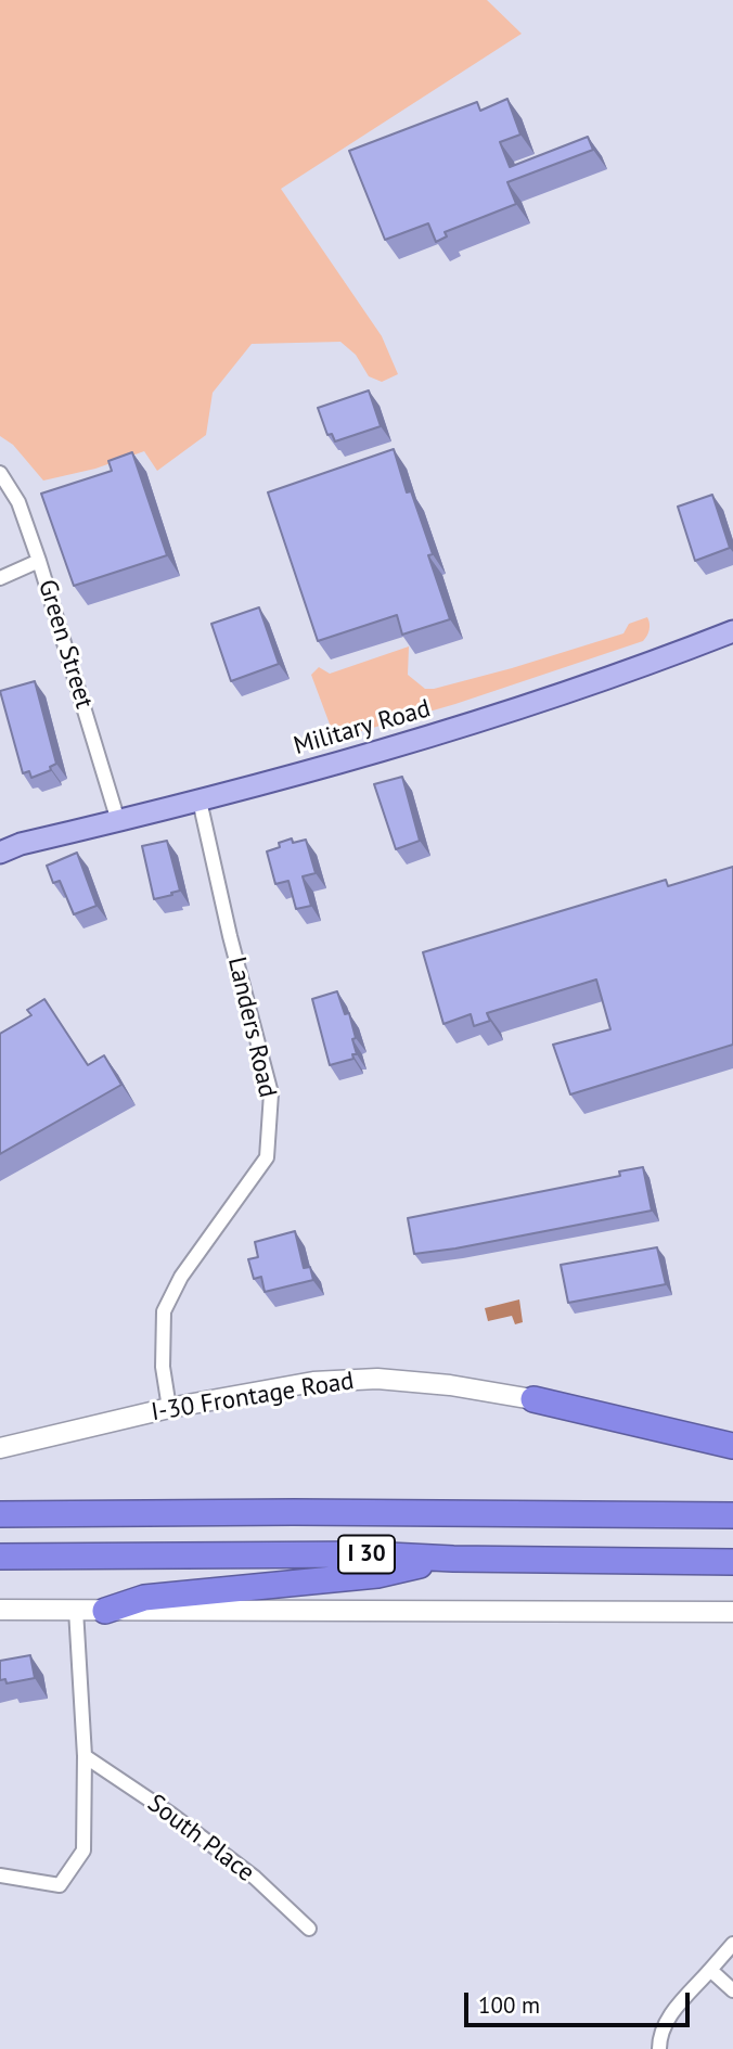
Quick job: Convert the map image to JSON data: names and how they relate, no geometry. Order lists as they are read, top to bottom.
{
  "streets": {
    "highway": ["I 30"],
    "main road": ["Military Road", "I-30 Frontage Road"],
    "street": ["Green Street", "Landers Road", "South Place"]
  },
  "crossings": [
    ["Green Street", "Military Road"],
    ["Military Road", "Landers Road"],
    ["Landers Road", "I-30 Frontage Road"]
  ],
  "scale_bar": "100 m"
}
